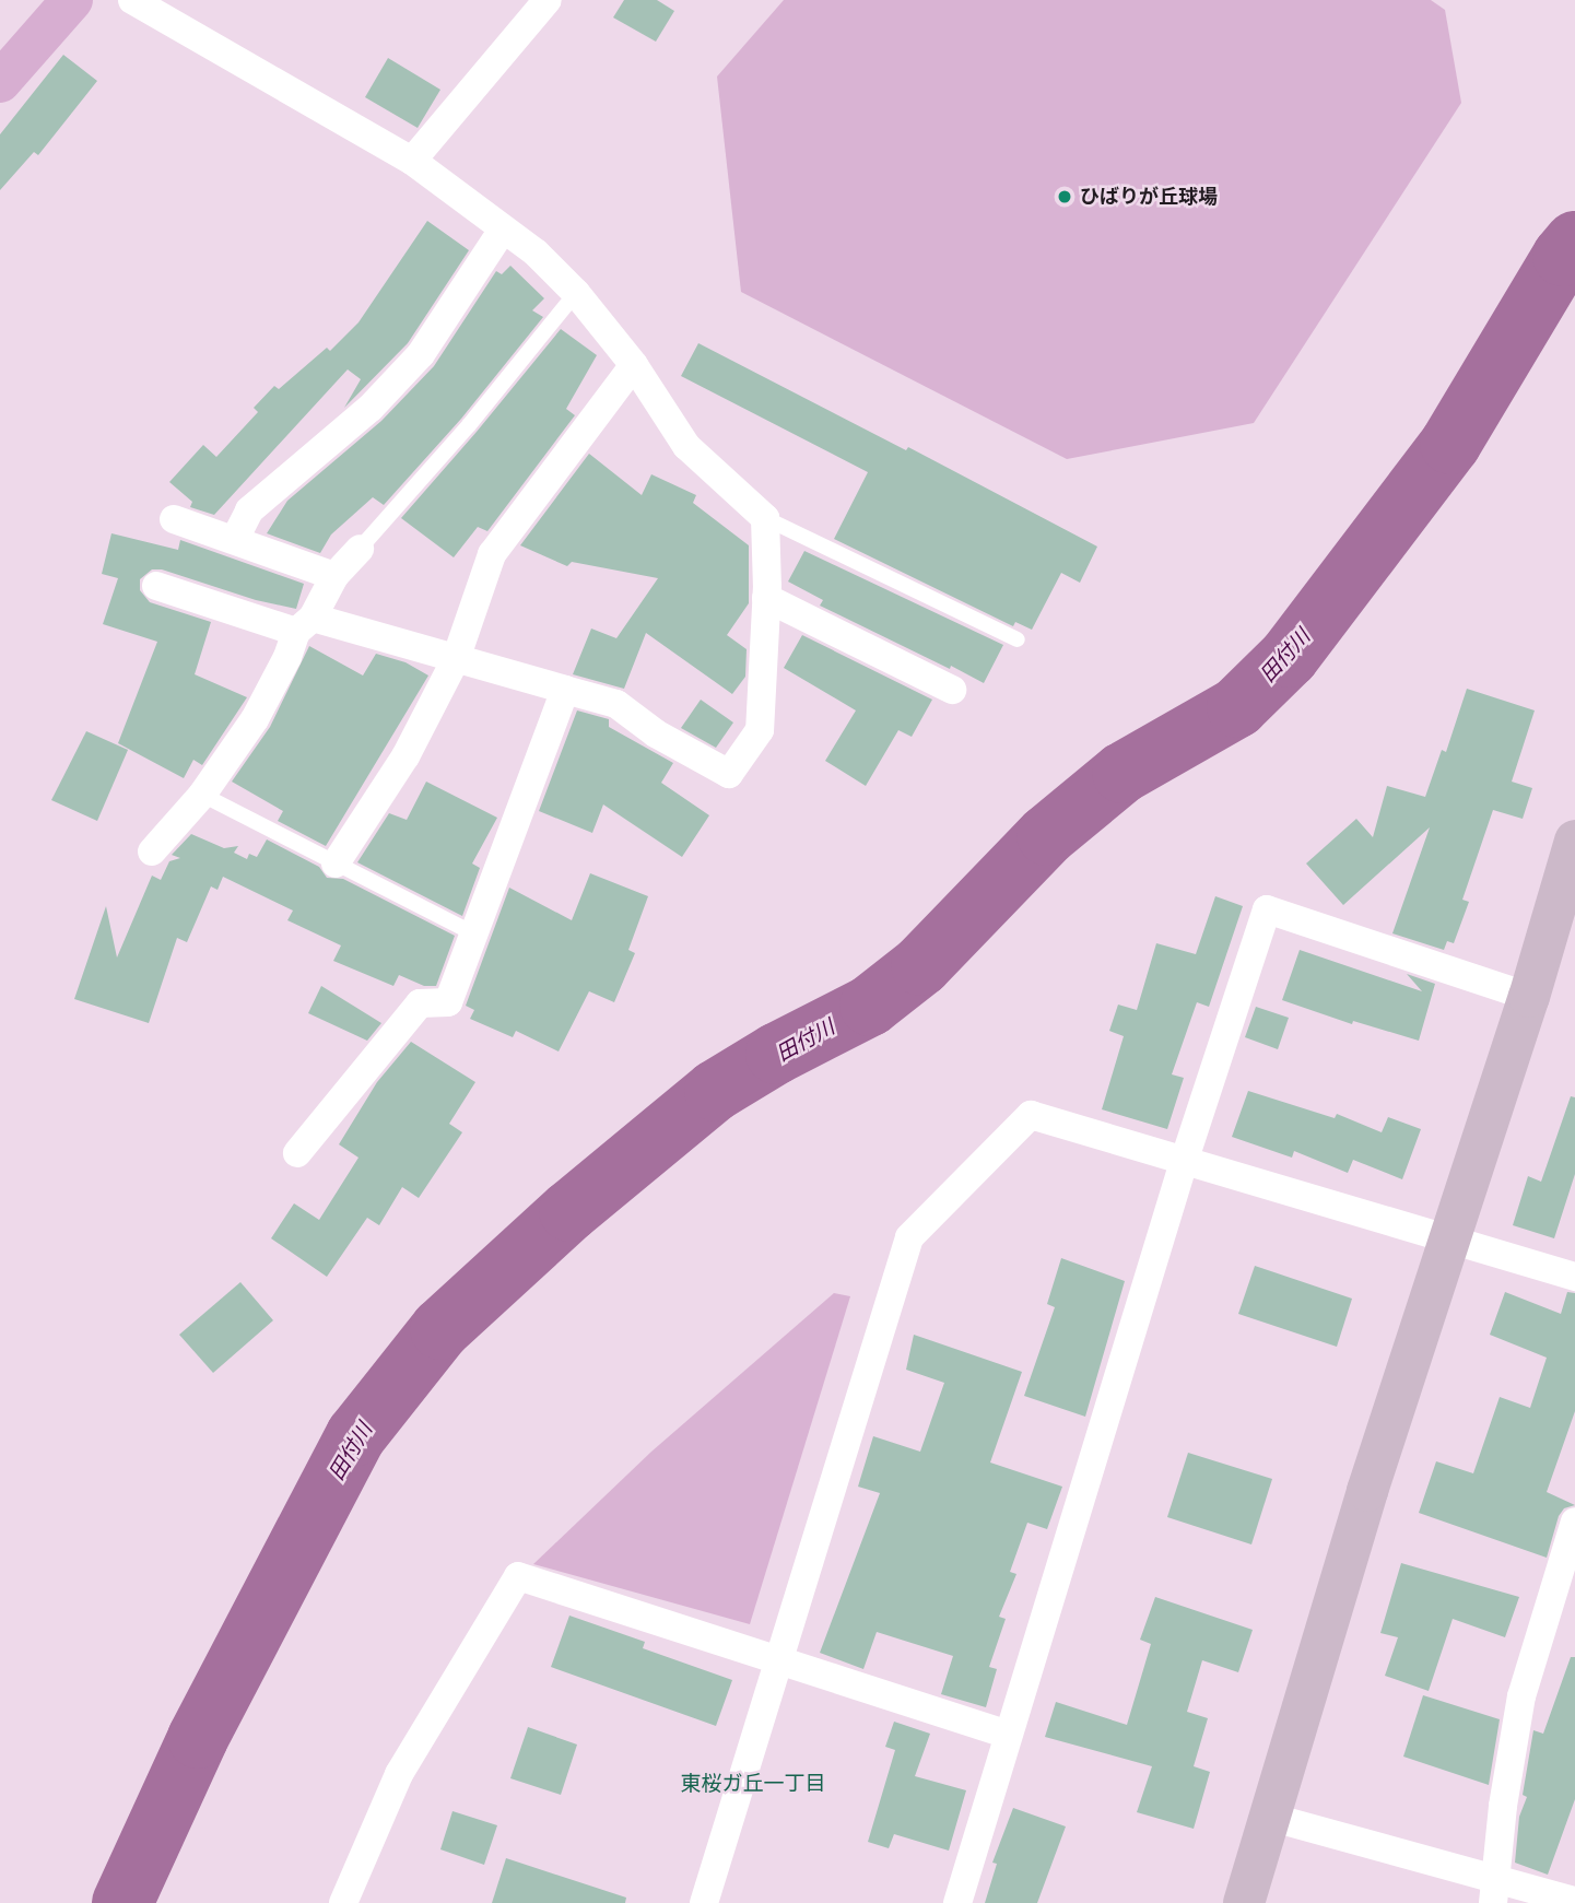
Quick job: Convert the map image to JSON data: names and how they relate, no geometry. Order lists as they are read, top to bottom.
{
  "districts": ["東桜ガ丘一丁目"],
  "water": ["田付川"],
  "places": ["ひばりが丘球場"]
}
